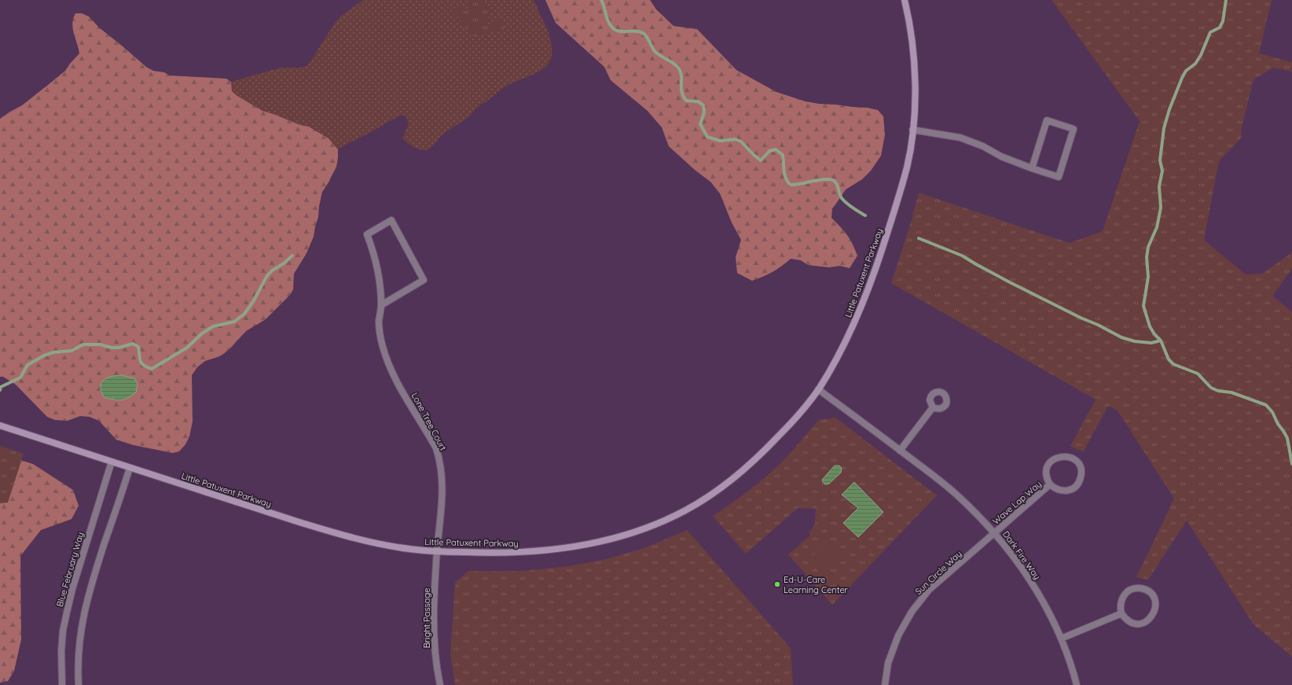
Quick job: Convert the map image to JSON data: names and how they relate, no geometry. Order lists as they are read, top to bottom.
{
  "streets": {
    "street": [
      "Little Patuxent Parkway",
      "Lone Tree Court",
      "Wave Lap Way",
      "Dark Fire Way",
      "Blue February Way",
      "Sun Circle Way",
      "Bright Passage"
    ]
  },
  "crossings": [
    ["Little Patuxent Parkway", "Lone Tree Court"],
    ["Little Patuxent Parkway", "Dark Fire Way"],
    ["Little Patuxent Parkway", "Blue February Way"],
    ["Little Patuxent Parkway", "Bright Passage"],
    ["Lone Tree Court", "Bright Passage"],
    ["Wave Lap Way", "Dark Fire Way"],
    ["Wave Lap Way", "Sun Circle Way"],
    ["Dark Fire Way", "Sun Circle Way"]
  ],
  "places": ["Ed-U-Care Learning Center"]
}
